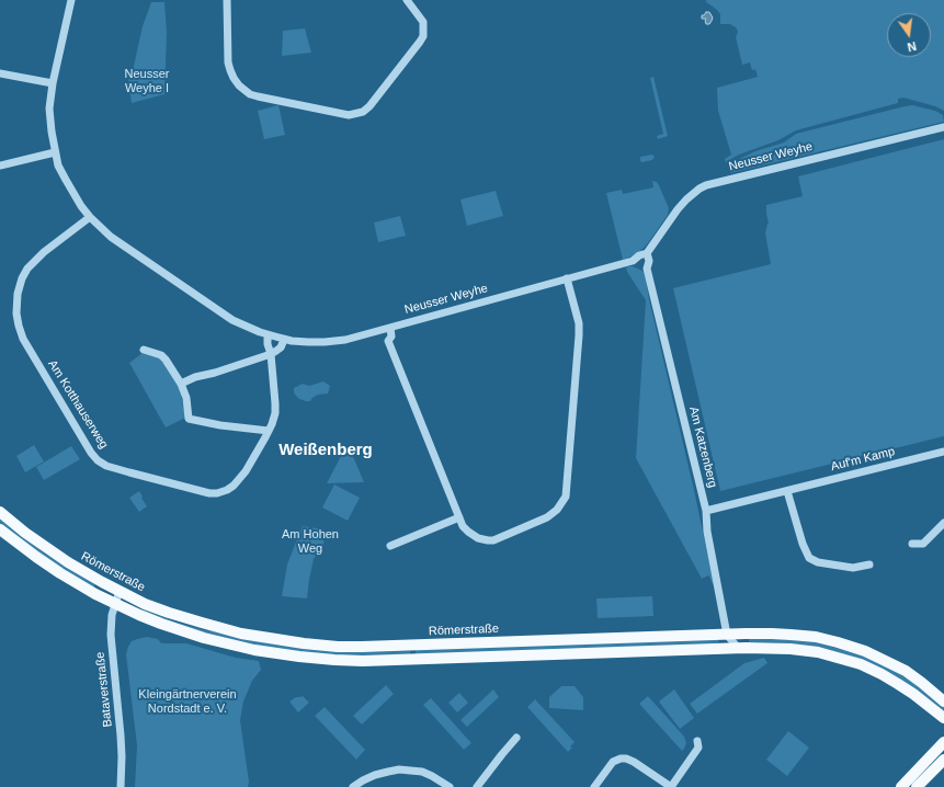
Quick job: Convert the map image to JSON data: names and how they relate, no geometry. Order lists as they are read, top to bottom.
{
  "streets": {
    "main road": ["Römerstraße"],
    "street": [
      "Neusser Weyhe",
      "Am Kotthauserweg",
      "Am Katzenberg",
      "Auf'm Kamp",
      "Bataverstraße"
    ]
  },
  "crossings": [
    ["Neusser Weyhe", "Am Kotthauserweg"],
    ["Neusser Weyhe", "Am Katzenberg"],
    ["Am Katzenberg", "Auf'm Kamp"],
    ["Am Katzenberg", "Römerstraße"],
    ["Römerstraße", "Bataverstraße"]
  ],
  "districts": ["Weißenberg"],
  "parks": ["Neusser Weyhe I", "Am Hohen Weg", "Kleingärtnerverein Nordstadt e. V."],
  "north": "bottom"
}
